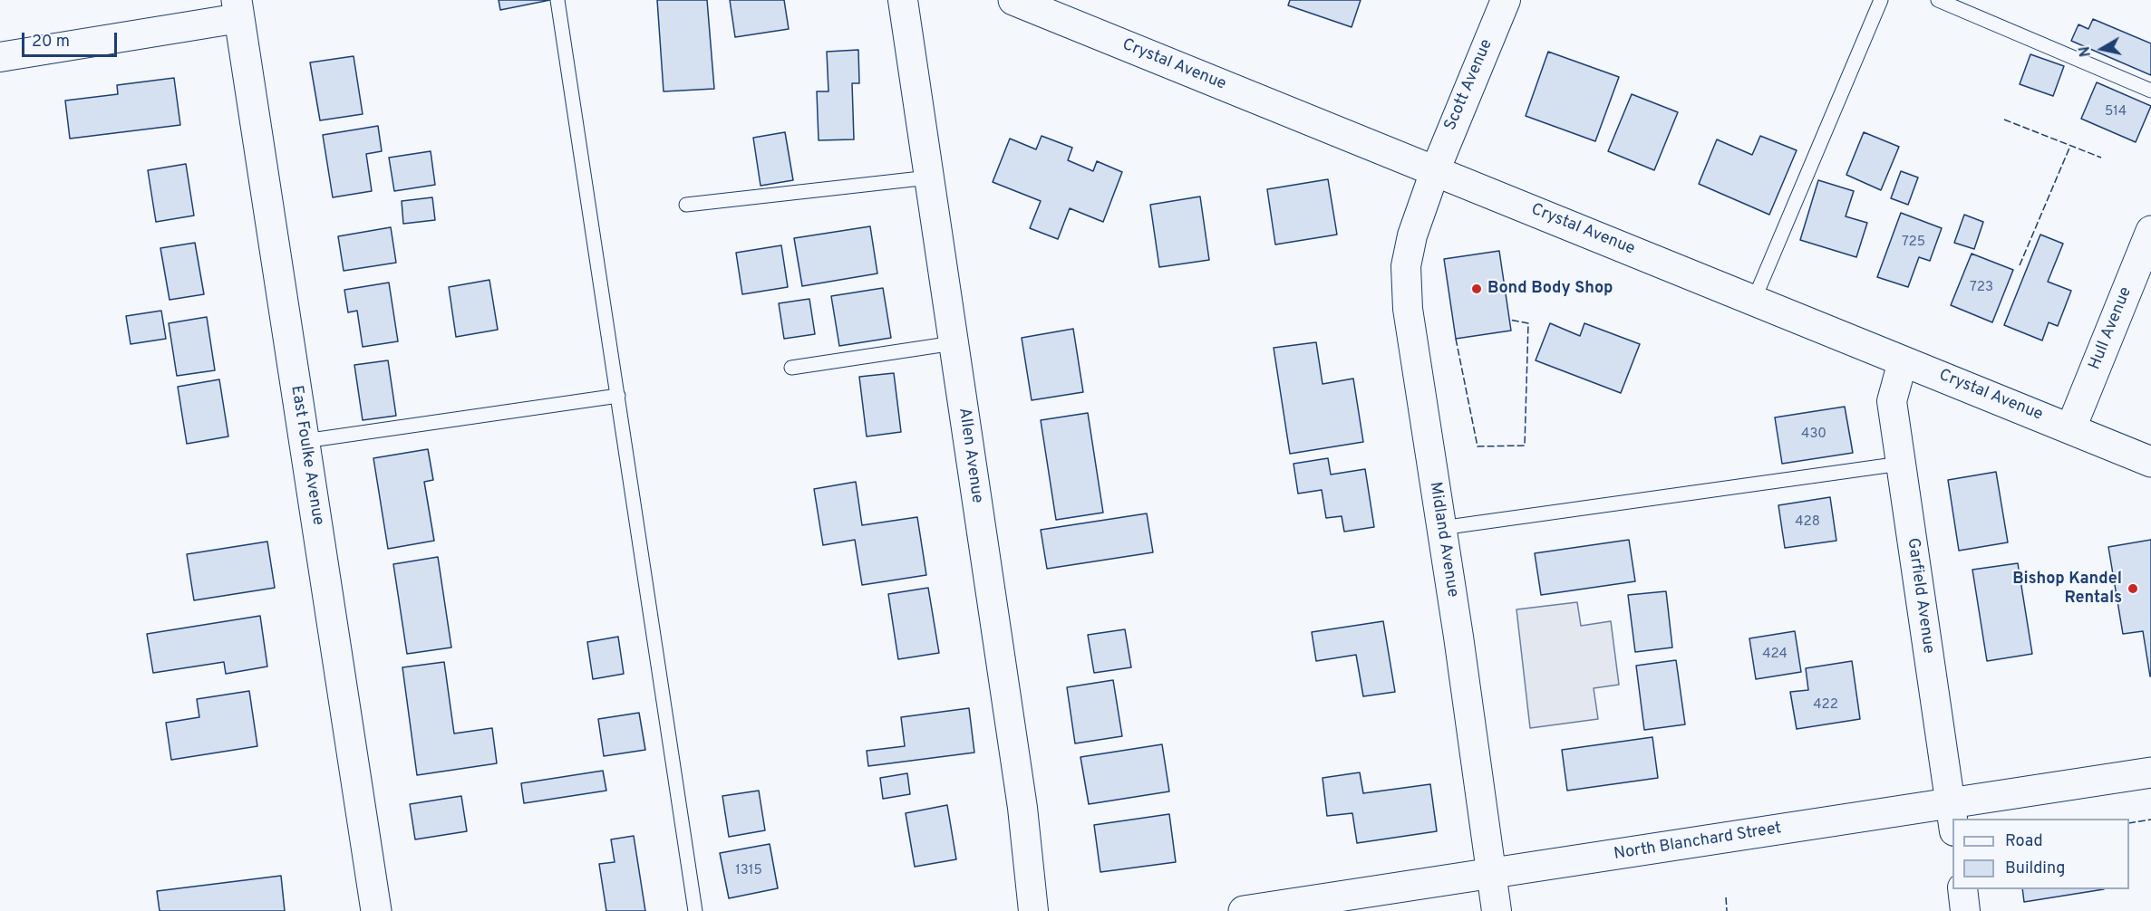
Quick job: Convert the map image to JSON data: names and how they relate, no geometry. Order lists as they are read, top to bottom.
{
  "streets": {
    "street": [
      "Crystal Avenue",
      "Scott Avenue",
      "Hull Avenue",
      "East Foulke Avenue",
      "Allen Avenue",
      "Midland Avenue",
      "Garfield Avenue",
      "North Blanchard Street"
    ]
  },
  "crossings": [
    ["Crystal Avenue", "Scott Avenue"],
    ["Crystal Avenue", "Hull Avenue"],
    ["Crystal Avenue", "Midland Avenue"],
    ["Crystal Avenue", "Garfield Avenue"],
    ["Scott Avenue", "Midland Avenue"],
    ["Midland Avenue", "North Blanchard Street"],
    ["Garfield Avenue", "North Blanchard Street"]
  ],
  "places": ["Bond Body Shop", "Bishop Kandel Rentals"],
  "house_numbers": [
    "514",
    "725",
    "723",
    "430",
    "428",
    "424",
    "422",
    "1315"
  ],
  "legend": ["Road", "Building"],
  "scale_bar": "20 m",
  "north": "left"
}
